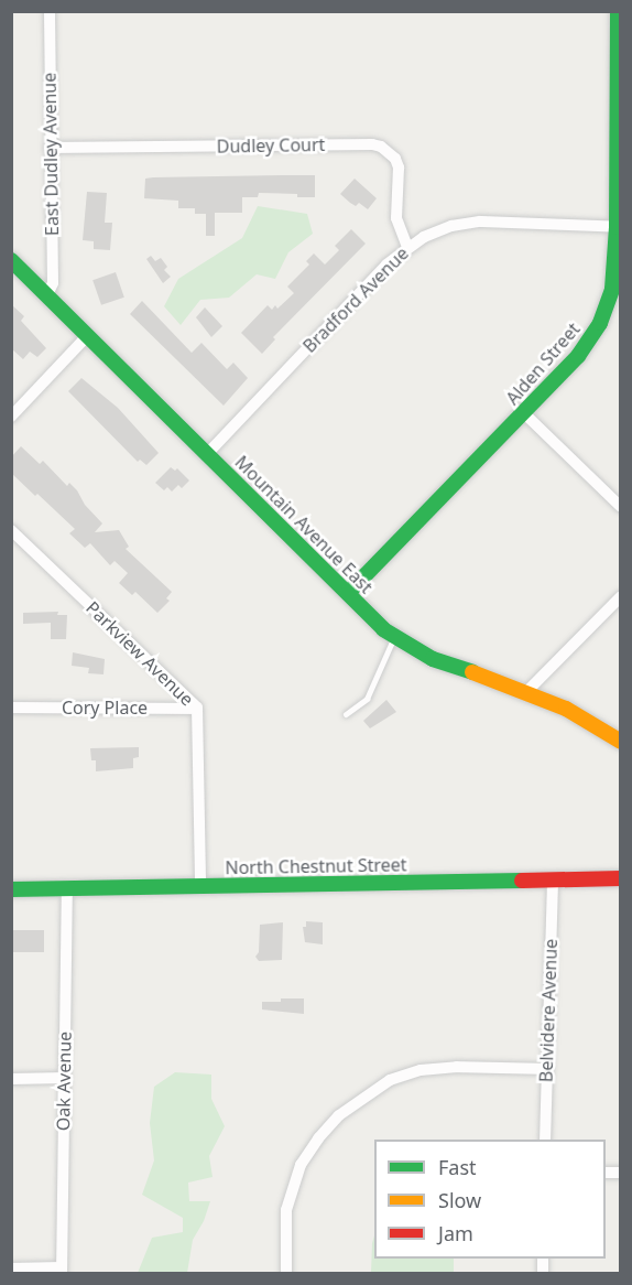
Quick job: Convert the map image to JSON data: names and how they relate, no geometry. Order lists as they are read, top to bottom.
{
  "streets": {
    "street": [
      "Dudley Court",
      "East Dudley Avenue",
      "Bradford Avenue",
      "Alden Street",
      "Mountain Avenue East",
      "Parkview Avenue",
      "Cory Place",
      "North Chestnut Street",
      "Belvidere Avenue",
      "Oak Avenue"
    ]
  },
  "crossings": [
    ["Dudley Court", "East Dudley Avenue"],
    ["Dudley Court", "Bradford Avenue"],
    ["East Dudley Avenue", "Mountain Avenue East"],
    ["Bradford Avenue", "Alden Street"],
    ["Bradford Avenue", "Mountain Avenue East"],
    ["Alden Street", "Mountain Avenue East"],
    ["Parkview Avenue", "Cory Place"],
    ["Parkview Avenue", "North Chestnut Street"],
    ["North Chestnut Street", "Belvidere Avenue"],
    ["North Chestnut Street", "Oak Avenue"]
  ],
  "legend": ["Fast", "Slow", "Jam"]
}
